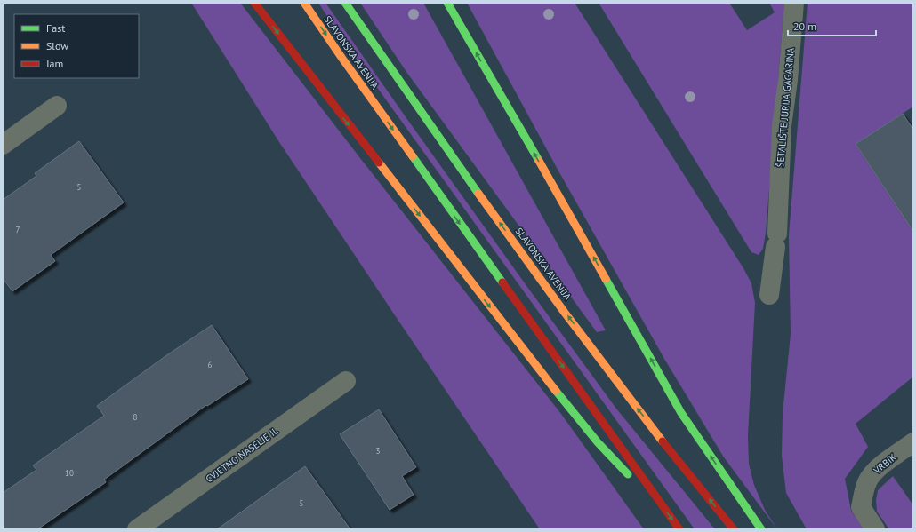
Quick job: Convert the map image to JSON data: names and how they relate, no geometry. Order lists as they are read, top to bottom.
{
  "streets": {
    "main road": ["SLAVONSKA AVENIJA"],
    "street": ["ŠETALIŠTE JURIJA GAGARINA", "CVJETNO NASELJE II.", "VRBIK"]
  },
  "house_numbers": [
    "5",
    "7",
    "6",
    "8",
    "3",
    "10",
    "5"
  ],
  "legend": ["Fast", "Slow", "Jam"],
  "scale_bar": "20 m"
}
